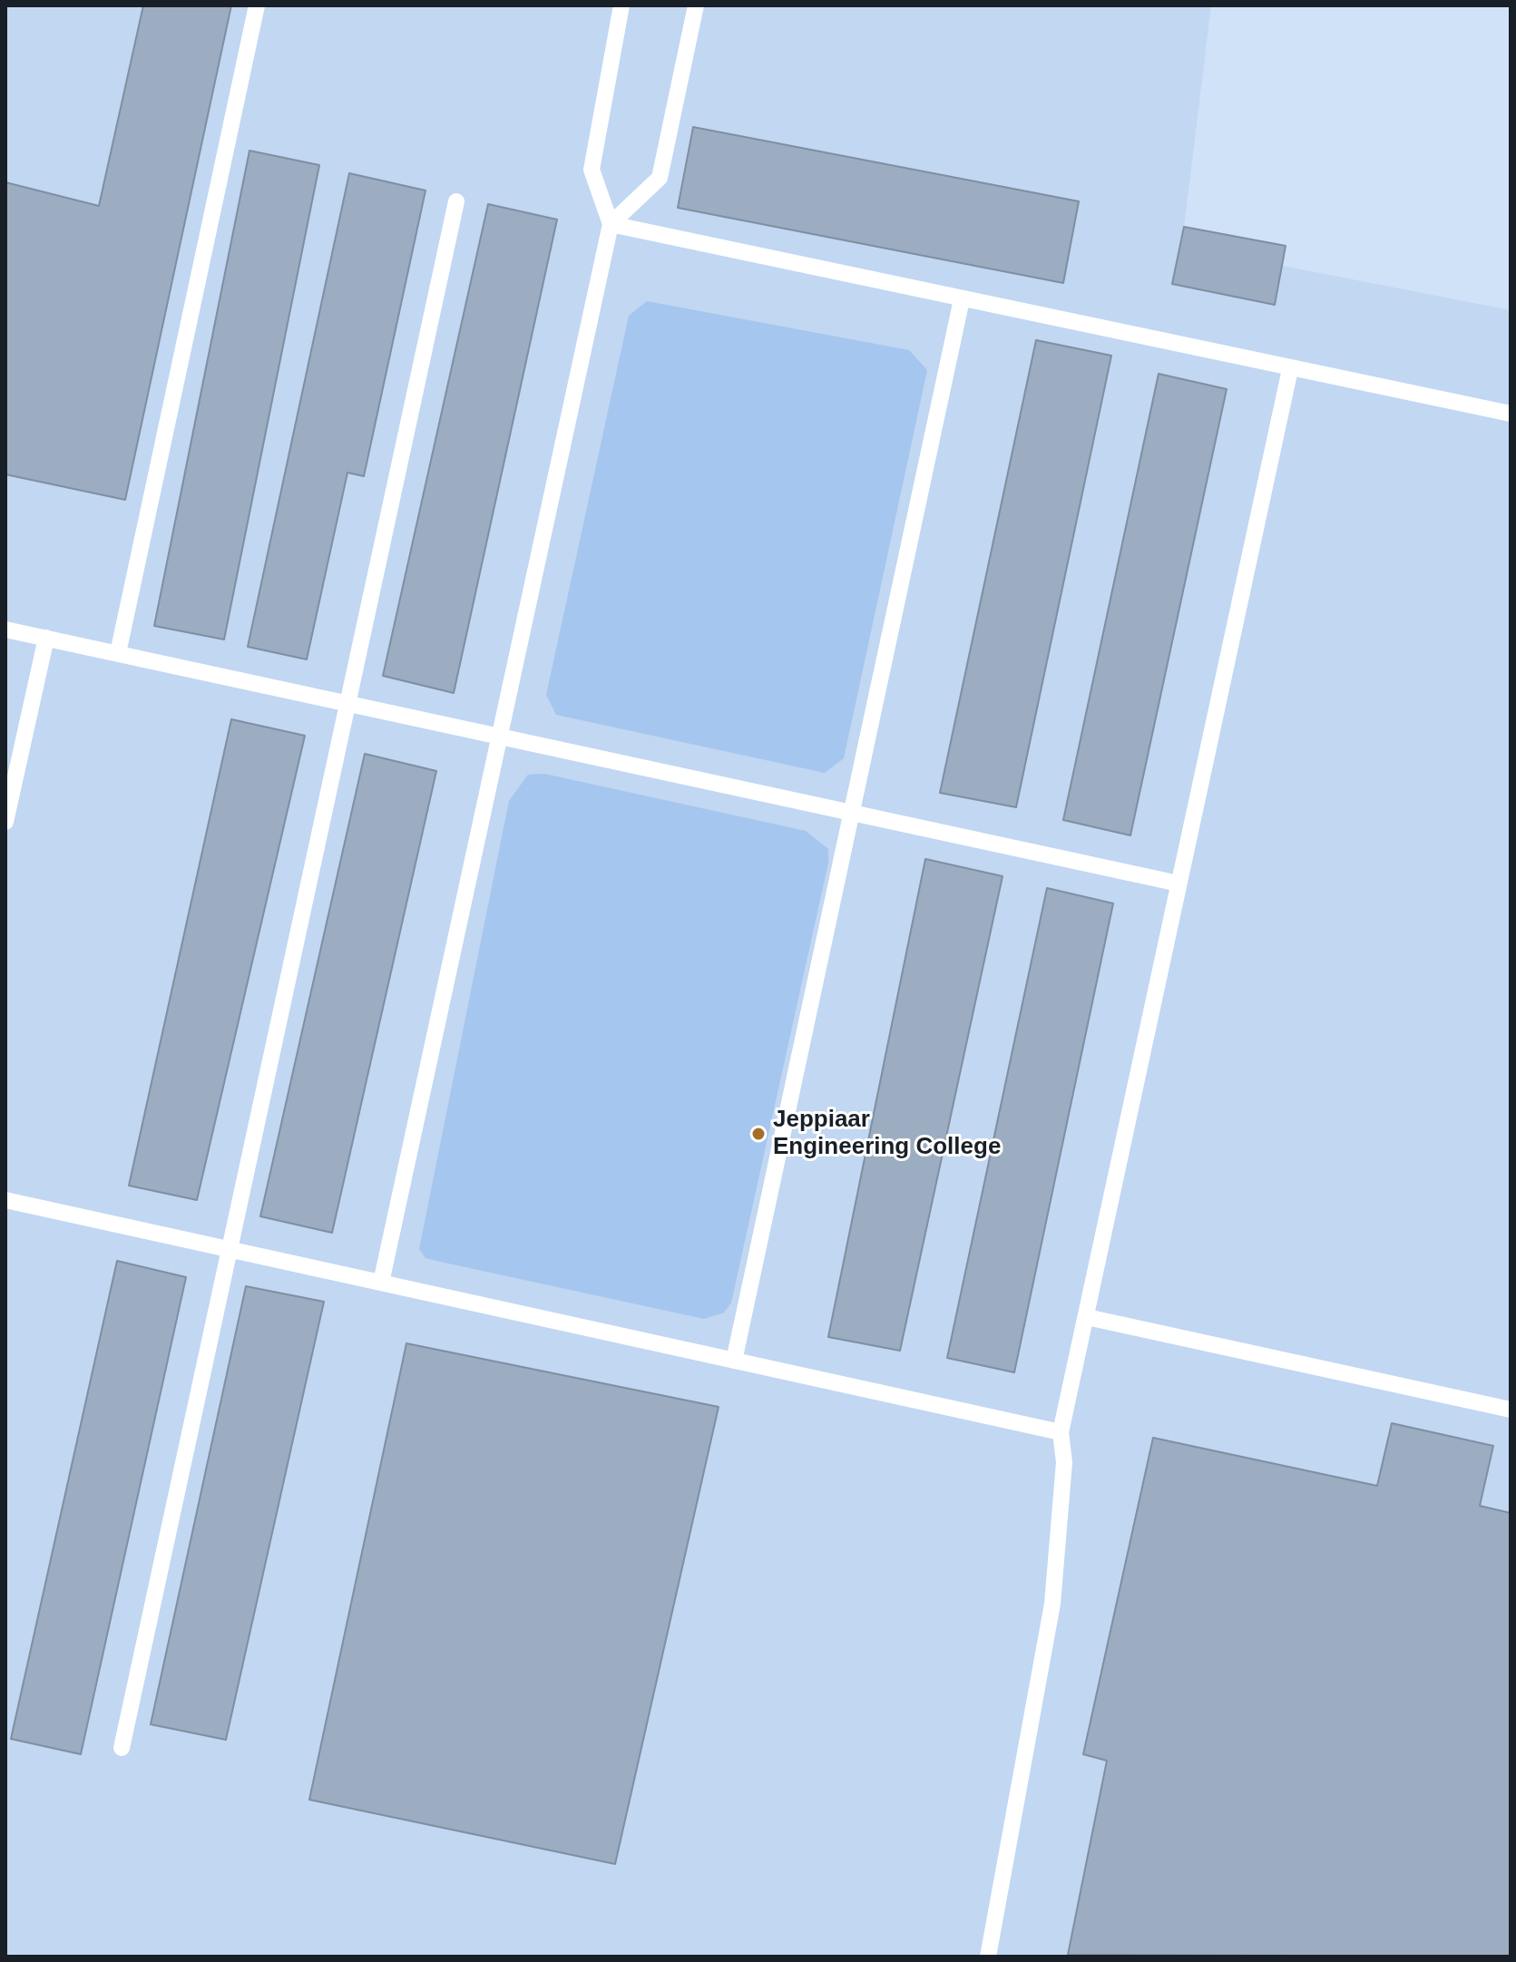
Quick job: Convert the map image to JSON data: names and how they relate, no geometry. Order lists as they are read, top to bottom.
{
  "places": ["Jeppiaar Engineering College"]
}
